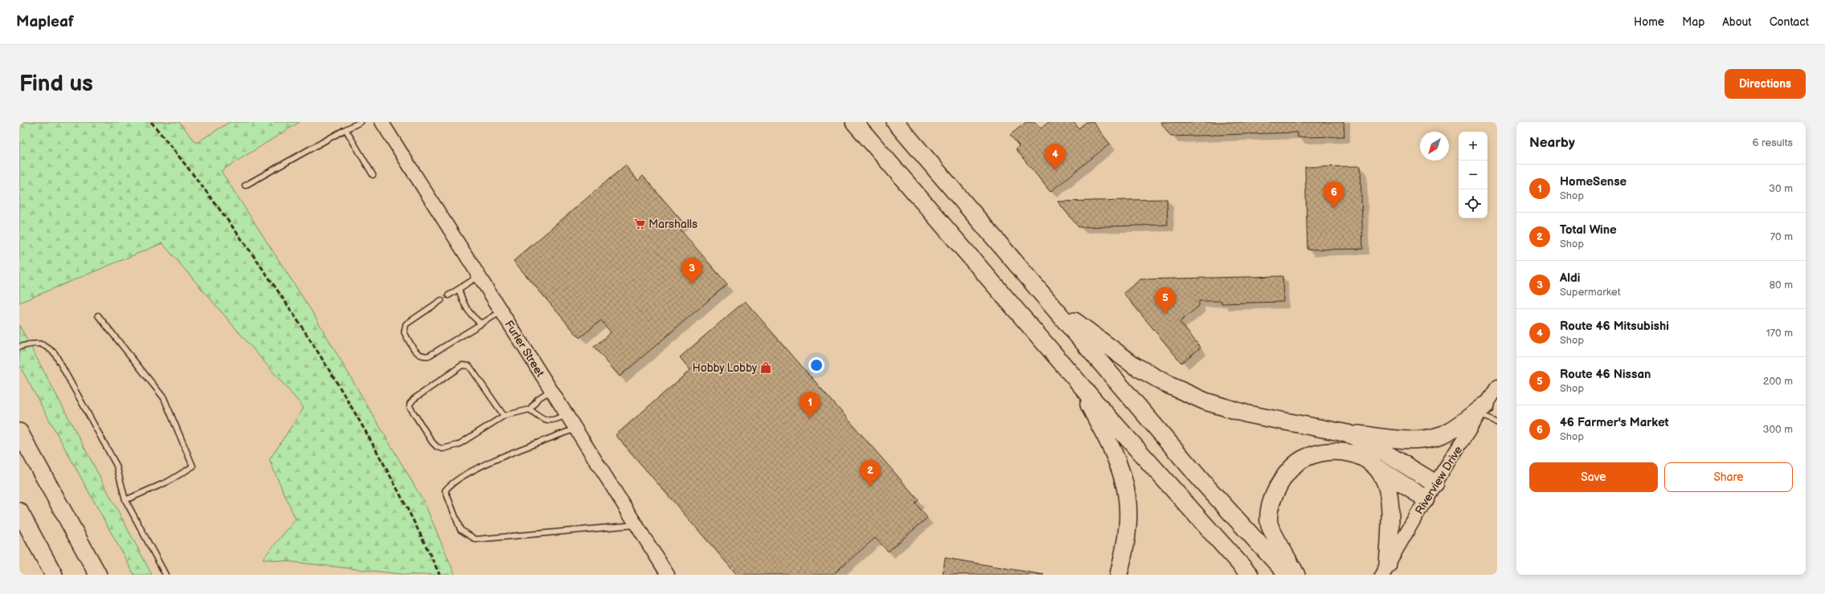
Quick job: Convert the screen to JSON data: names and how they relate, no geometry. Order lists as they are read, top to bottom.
{
  "streets": {
    "street": ["Furler Street", "Riverview Drive"]
  },
  "places": {
    "supermarket": ["Marshalls"],
    "shop": ["Hobby Lobby"]
  },
  "north": "bottom left",
  "page": {
    "header": "Mapleaf",
    "nav": [
      "Home",
      "Map",
      "About",
      "Contact"
    ],
    "buttons": [
      "Directions",
      ["Save", "Share"]
    ],
    "title": "Find us",
    "heading": ["Nearby", "6 results"],
    "map_buttons": ["+", "−"],
    "pins": [
      "4",
      "6",
      "3",
      "5",
      "1",
      "2"
    ],
    "list": [
      {
        "mark": "1",
        "name": "HomeSense",
        "note": "Shop",
        "value": "30 m"
      },
      {
        "mark": "2",
        "name": "Total Wine",
        "note": "Shop",
        "value": "70 m"
      },
      {
        "mark": "3",
        "name": "Aldi",
        "note": "Supermarket",
        "value": "80 m"
      },
      {
        "mark": "4",
        "name": "Route 46 Mitsubishi",
        "note": "Shop",
        "value": "170 m"
      },
      {
        "mark": "5",
        "name": "Route 46 Nissan",
        "note": "Shop",
        "value": "200 m"
      },
      {
        "mark": "6",
        "name": "46 Farmer's Market",
        "note": "Shop",
        "value": "300 m"
      }
    ]
  }
}
